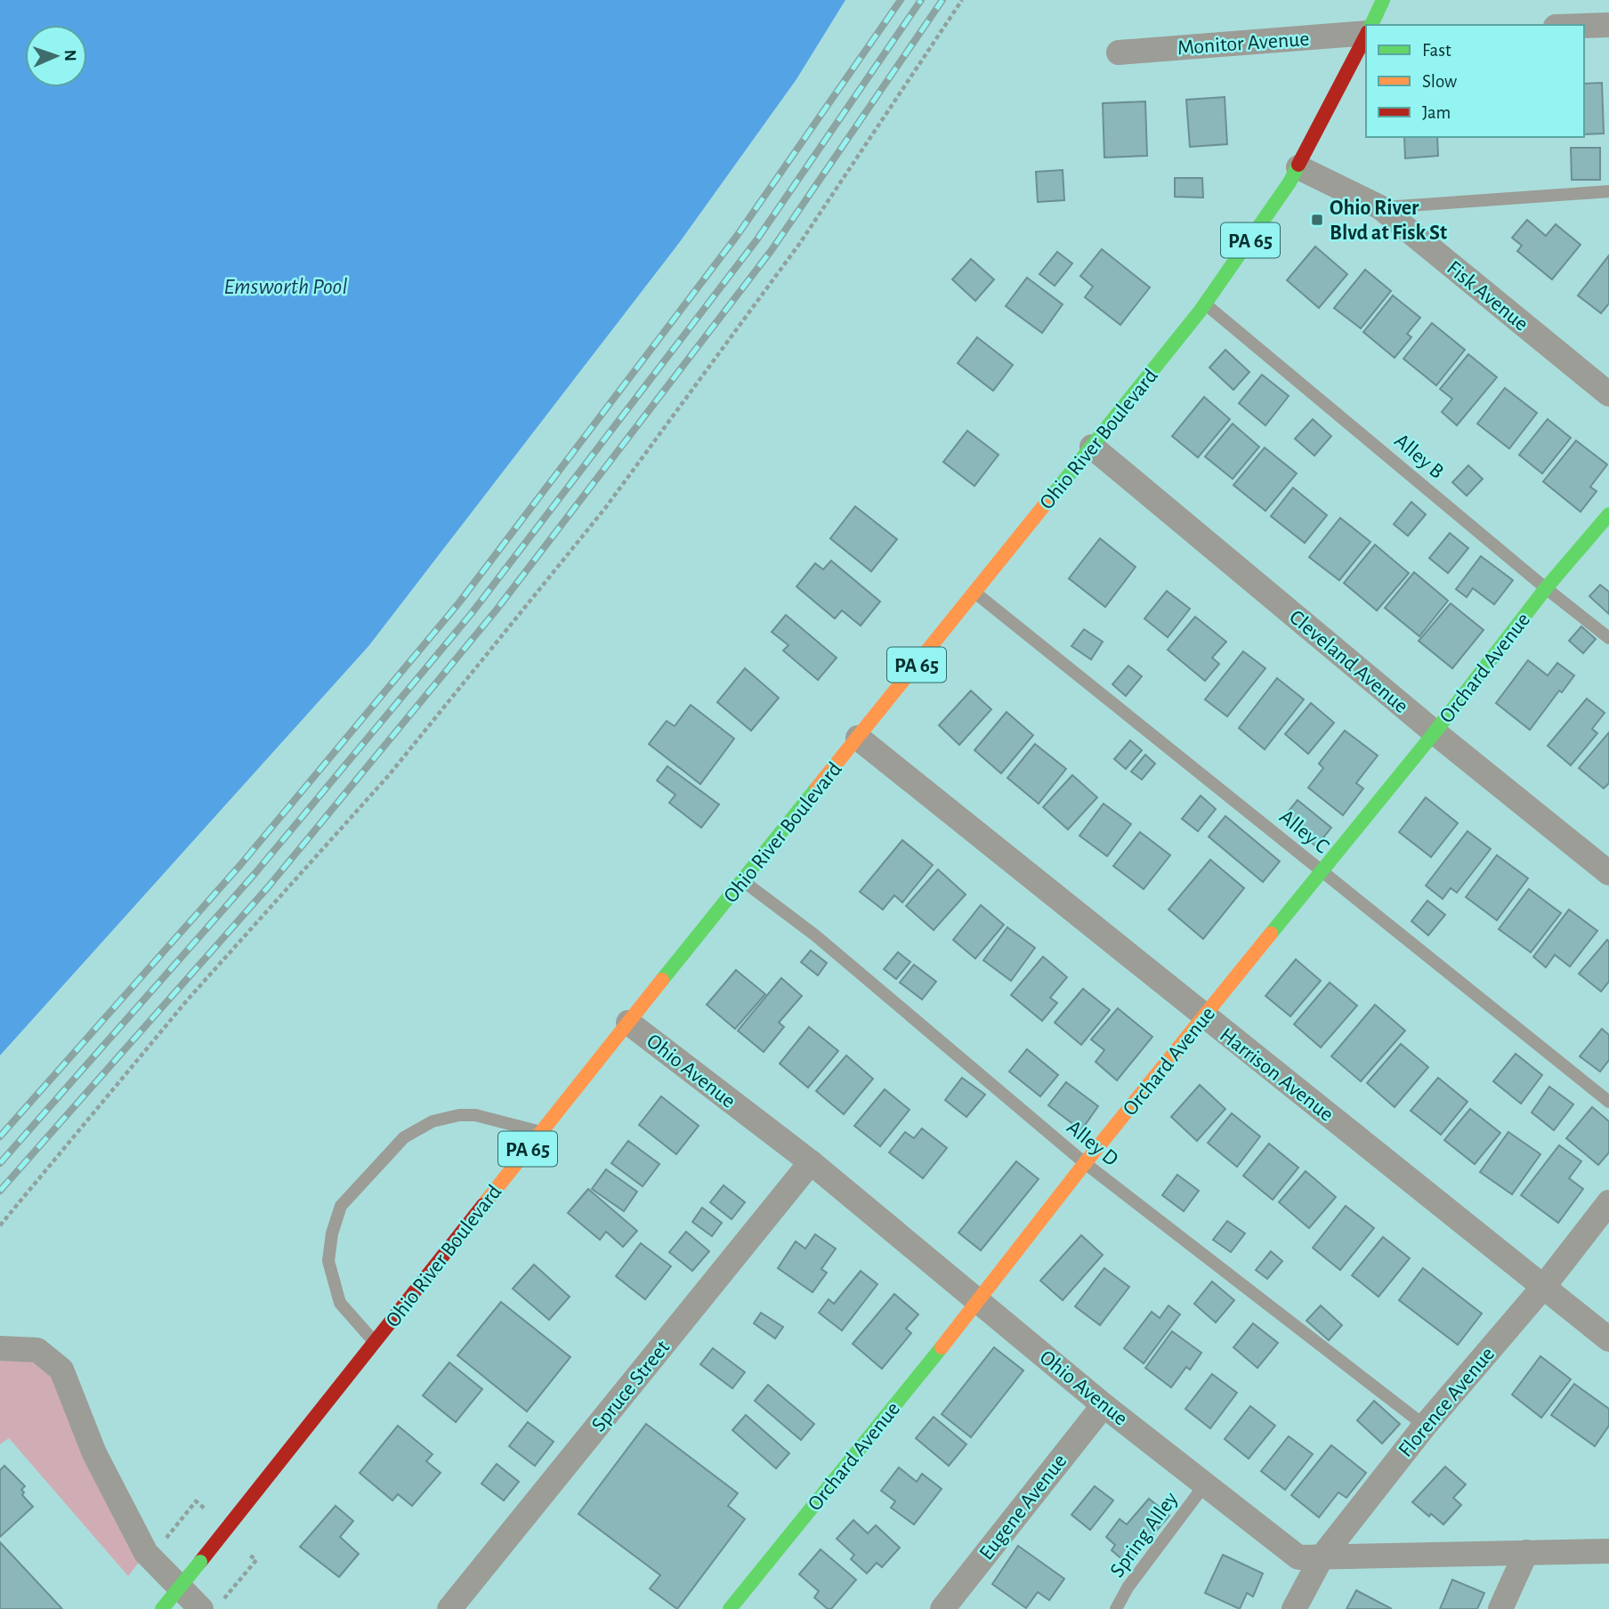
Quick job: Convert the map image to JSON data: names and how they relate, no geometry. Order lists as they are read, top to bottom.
{
  "streets": {
    "main road": ["PA 65", "Ohio River Boulevard", "Orchard Avenue"],
    "street": [
      "Monitor Avenue",
      "Fisk Avenue",
      "Cleveland Avenue",
      "Ohio Avenue",
      "Harrison Avenue",
      "Spruce Street",
      "Florence Avenue",
      "Eugene Avenue"
    ],
    "lane": [
      "Alley B",
      "Alley C",
      "Alley D",
      "Spring Alley"
    ]
  },
  "crossings": [
    ["Fisk Avenue", "Ohio River Boulevard"],
    ["Ohio River Boulevard", "Alley B"],
    ["Ohio River Boulevard", "Cleveland Avenue"],
    ["Ohio River Boulevard", "Alley C"],
    ["Ohio River Boulevard", "Ohio Avenue"],
    ["Ohio River Boulevard", "Harrison Avenue"],
    ["Ohio River Boulevard", "Alley D"],
    ["Alley B", "Orchard Avenue"],
    ["Cleveland Avenue", "Orchard Avenue"],
    ["Orchard Avenue", "Alley C"],
    ["Orchard Avenue", "Ohio Avenue"],
    ["Orchard Avenue", "Harrison Avenue"],
    ["Orchard Avenue", "Alley D"],
    ["Ohio Avenue", "Spruce Street"],
    ["Ohio Avenue", "Florence Avenue"],
    ["Ohio Avenue", "Eugene Avenue"],
    ["Ohio Avenue", "Spring Alley"],
    ["Harrison Avenue", "Florence Avenue"],
    ["Alley D", "Florence Avenue"]
  ],
  "water": ["Emsworth Pool"],
  "places": {
    "transit": ["Ohio River Blvd at Fisk St"]
  },
  "legend": ["Fast", "Slow", "Jam"],
  "north": "right"
}
